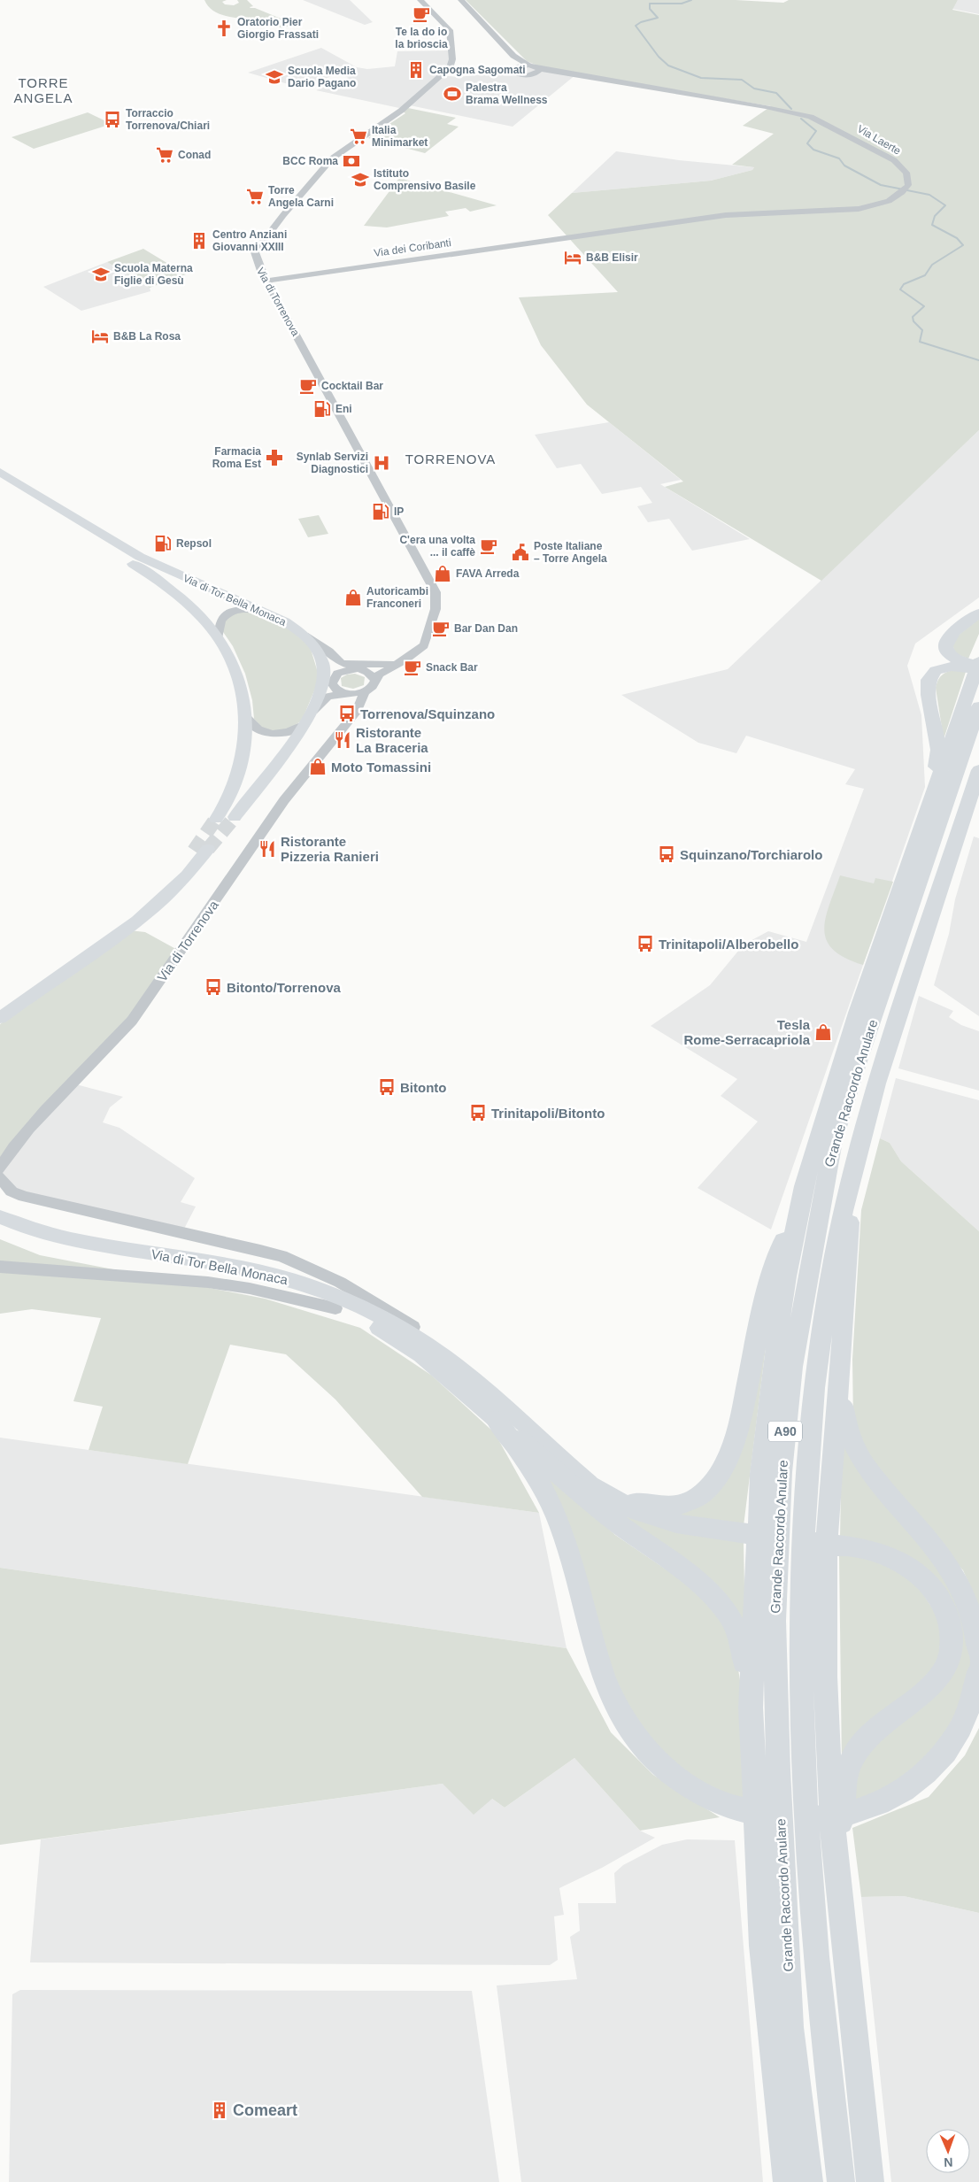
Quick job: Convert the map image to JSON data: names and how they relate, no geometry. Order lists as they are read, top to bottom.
{
  "streets": {
    "highway": ["Grande Raccordo Anulare", "A90"],
    "main road": ["Via di Tor Bella Monaca"],
    "street": ["Via Laerte", "Via dei Coribanti", "Via di Torrenova"]
  },
  "crossings": [
    ["Via Laerte", "Via dei Coribanti"],
    ["Via dei Coribanti", "Via di Torrenova"]
  ],
  "districts": ["TORRE ANGELA", "TORRENOVA"],
  "places": {
    "cafe": [
      "Te la do io la brioscia",
      "Cocktail Bar",
      "C'era una volta ... il caffè",
      "Bar Dan Dan",
      "Snack Bar"
    ],
    "church": ["Oratorio Pier Giorgio Frassati"],
    "building": ["Capogna Sagomati", "Centro Anziani Giovanni XXIII", "Comeart"],
    "school or university": ["Scuola Media Dario Pagano", "Istituto Comprensivo Basile", "Scuola Materna Figlie di Gesù"],
    "sports": ["Palestra Brama Wellness"],
    "bus stop": [
      "Torraccio Torrenova/Chiari",
      "Torrenova/Squinzano",
      "Squinzano/Torchiarolo",
      "Trinitapoli/Alberobello",
      "Bitonto/Torrenova",
      "Bitonto",
      "Trinitapoli/Bitonto"
    ],
    "supermarket": ["Italia Minimarket", "Conad", "Torre Angela Carni"],
    "bank": ["BCC Roma"],
    "hotel": ["B&B Elisir", "B&B La Rosa"],
    "fuel station": ["Eni", "IP", "Repsol"],
    "pharmacy": ["Farmacia Roma Est"],
    "hospital": ["Synlab Servizi Diagnostici"],
    "public building": ["Poste Italiane – Torre Angela"],
    "shop": [
      "FAVA Arreda",
      "Autoricambi Franconeri",
      "Moto Tomassini",
      "Tesla Rome-Serracapriola"
    ],
    "restaurant": ["Ristorante La Braceria", "Ristorante Pizzeria Ranieri"]
  },
  "north": "bottom"
}
